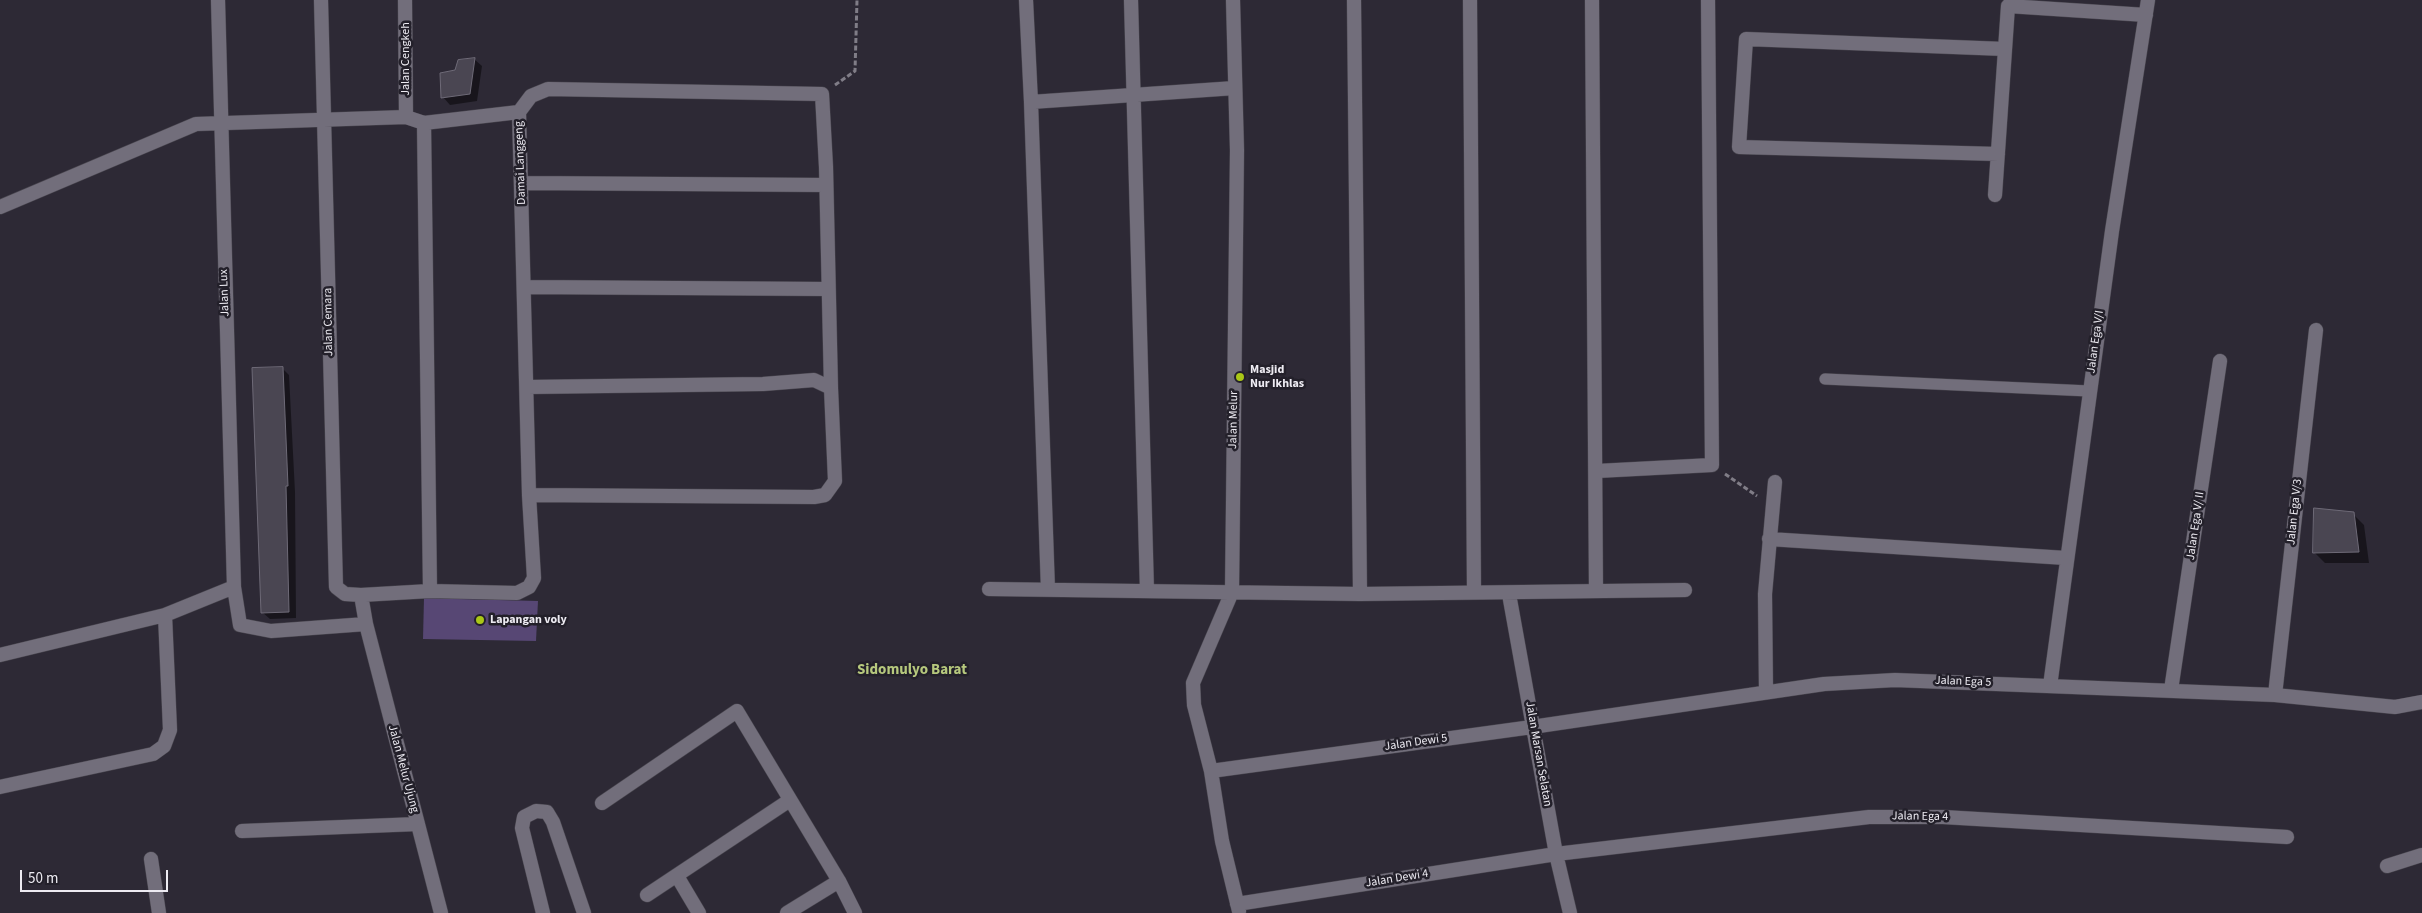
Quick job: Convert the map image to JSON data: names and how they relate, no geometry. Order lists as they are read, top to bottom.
{
  "streets": {
    "street": [
      "Jalan Cengkeh",
      "Damai Langgeng",
      "Jalan Lux",
      "Jalan Cemara",
      "Jalan Ega V/I",
      "Jalan Melur",
      "Jalan Ega V/3",
      "Jalan Ega V/ II",
      "Jalan Ega 5",
      "Jalan Dewi 5",
      "Jalan Marsan Selatan",
      "Jalan Melur Ujung",
      "Jalan Ega 4",
      "Jalan Dewi 4"
    ]
  },
  "crossings": [
    ["Damai Langgeng", "Jalan Cemara"],
    ["Jalan Lux", "Jalan Melur Ujung"],
    ["Jalan Ega V/I", "Jalan Ega 5"],
    ["Jalan Melur", "Jalan Dewi 5"],
    ["Jalan Melur", "Jalan Dewi 4"],
    ["Jalan Ega V/3", "Jalan Ega 5"],
    ["Jalan Ega V/ II", "Jalan Ega 5"],
    ["Jalan Ega 5", "Jalan Dewi 5"],
    ["Jalan Ega 5", "Jalan Marsan Selatan"],
    ["Jalan Dewi 5", "Jalan Marsan Selatan"],
    ["Jalan Marsan Selatan", "Jalan Ega 4"],
    ["Jalan Marsan Selatan", "Jalan Dewi 4"],
    ["Jalan Ega 4", "Jalan Dewi 4"]
  ],
  "districts": ["Sidomulyo Barat"],
  "places": ["Masjid Nur Ikhlas", "Lapangan voly"],
  "scale_bar": "50 m"
}
